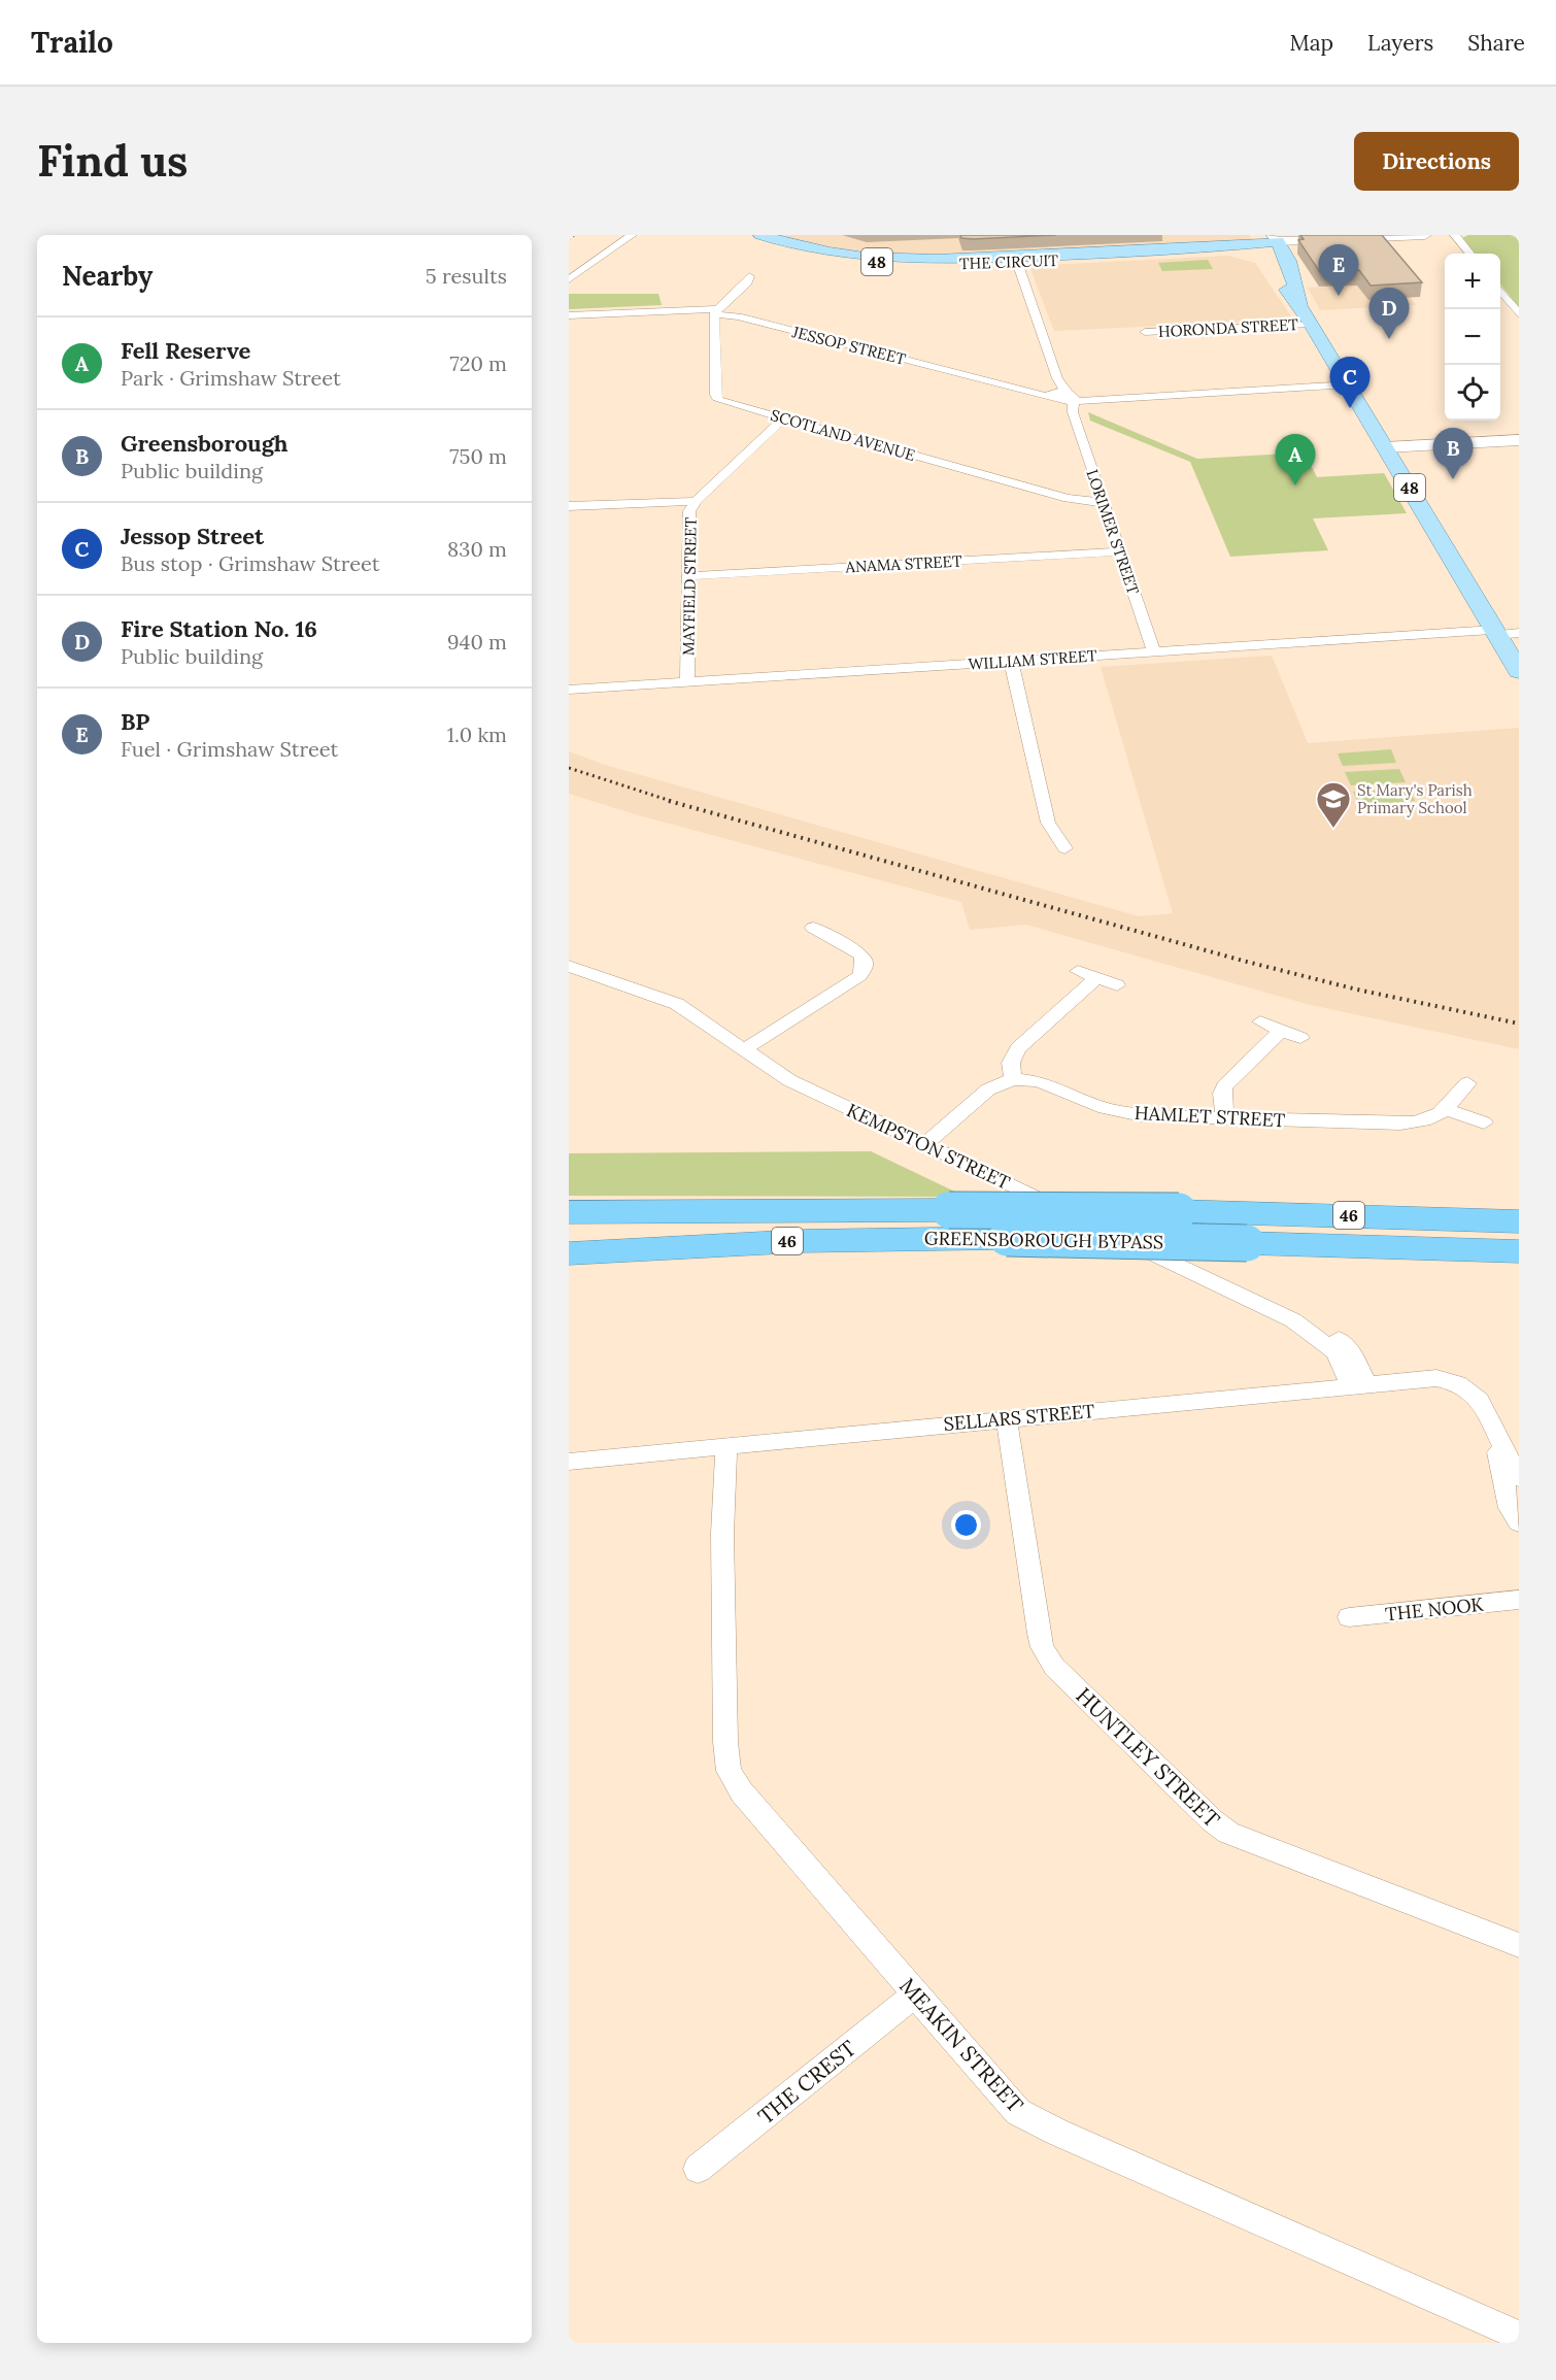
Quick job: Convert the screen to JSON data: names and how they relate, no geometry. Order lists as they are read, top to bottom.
{
  "streets": {
    "highway": ["46", "GREENSBOROUGH BYPASS"],
    "main road": ["48", "THE CIRCUIT"],
    "street": [
      "HORONDA STREET",
      "JESSOP STREET",
      "SCOTLAND AVENUE",
      "LORIMER STREET",
      "ANAMA STREET",
      "MAYFIELD STREET",
      "WILLIAM STREET",
      "HAMLET STREET",
      "KEMPSTON STREET",
      "SELLARS STREET",
      "THE NOOK",
      "HUNTLEY STREET",
      "MEAKIN STREET",
      "THE CREST"
    ]
  },
  "crossings": [
    ["48", "THE CIRCUIT"],
    ["48", "HORONDA STREET"],
    ["48", "JESSOP STREET"],
    ["48", "WILLIAM STREET"],
    ["THE CIRCUIT", "LORIMER STREET"],
    ["JESSOP STREET", "SCOTLAND AVENUE"],
    ["JESSOP STREET", "LORIMER STREET"],
    ["SCOTLAND AVENUE", "LORIMER STREET"],
    ["SCOTLAND AVENUE", "MAYFIELD STREET"],
    ["LORIMER STREET", "ANAMA STREET"],
    ["LORIMER STREET", "WILLIAM STREET"],
    ["ANAMA STREET", "MAYFIELD STREET"],
    ["MAYFIELD STREET", "WILLIAM STREET"],
    ["KEMPSTON STREET", "SELLARS STREET"],
    ["SELLARS STREET", "HUNTLEY STREET"],
    ["SELLARS STREET", "MEAKIN STREET"],
    ["MEAKIN STREET", "THE CREST"]
  ],
  "places": {
    "school or university": ["St Mary's Parish Primary School"]
  },
  "page": {
    "header": "Trailo",
    "nav": ["Map", "Layers", "Share"],
    "buttons": "Directions",
    "title": "Find us",
    "heading": ["Nearby", "5 results"],
    "pins": [
      "E",
      "D",
      "C",
      "B",
      "A"
    ],
    "map_buttons": ["+", "−"],
    "list": [
      {
        "mark": "A",
        "name": "Fell Reserve",
        "note": "Park · Grimshaw Street",
        "value": "720 m"
      },
      {
        "mark": "B",
        "name": "Greensborough",
        "note": "Public building",
        "value": "750 m"
      },
      {
        "mark": "C",
        "name": "Jessop Street",
        "note": "Bus stop · Grimshaw Street",
        "value": "830 m"
      },
      {
        "mark": "D",
        "name": "Fire Station No. 16",
        "note": "Public building",
        "value": "940 m"
      },
      {
        "mark": "E",
        "name": "BP",
        "note": "Fuel · Grimshaw Street",
        "value": "1.0 km"
      }
    ]
  }
}
